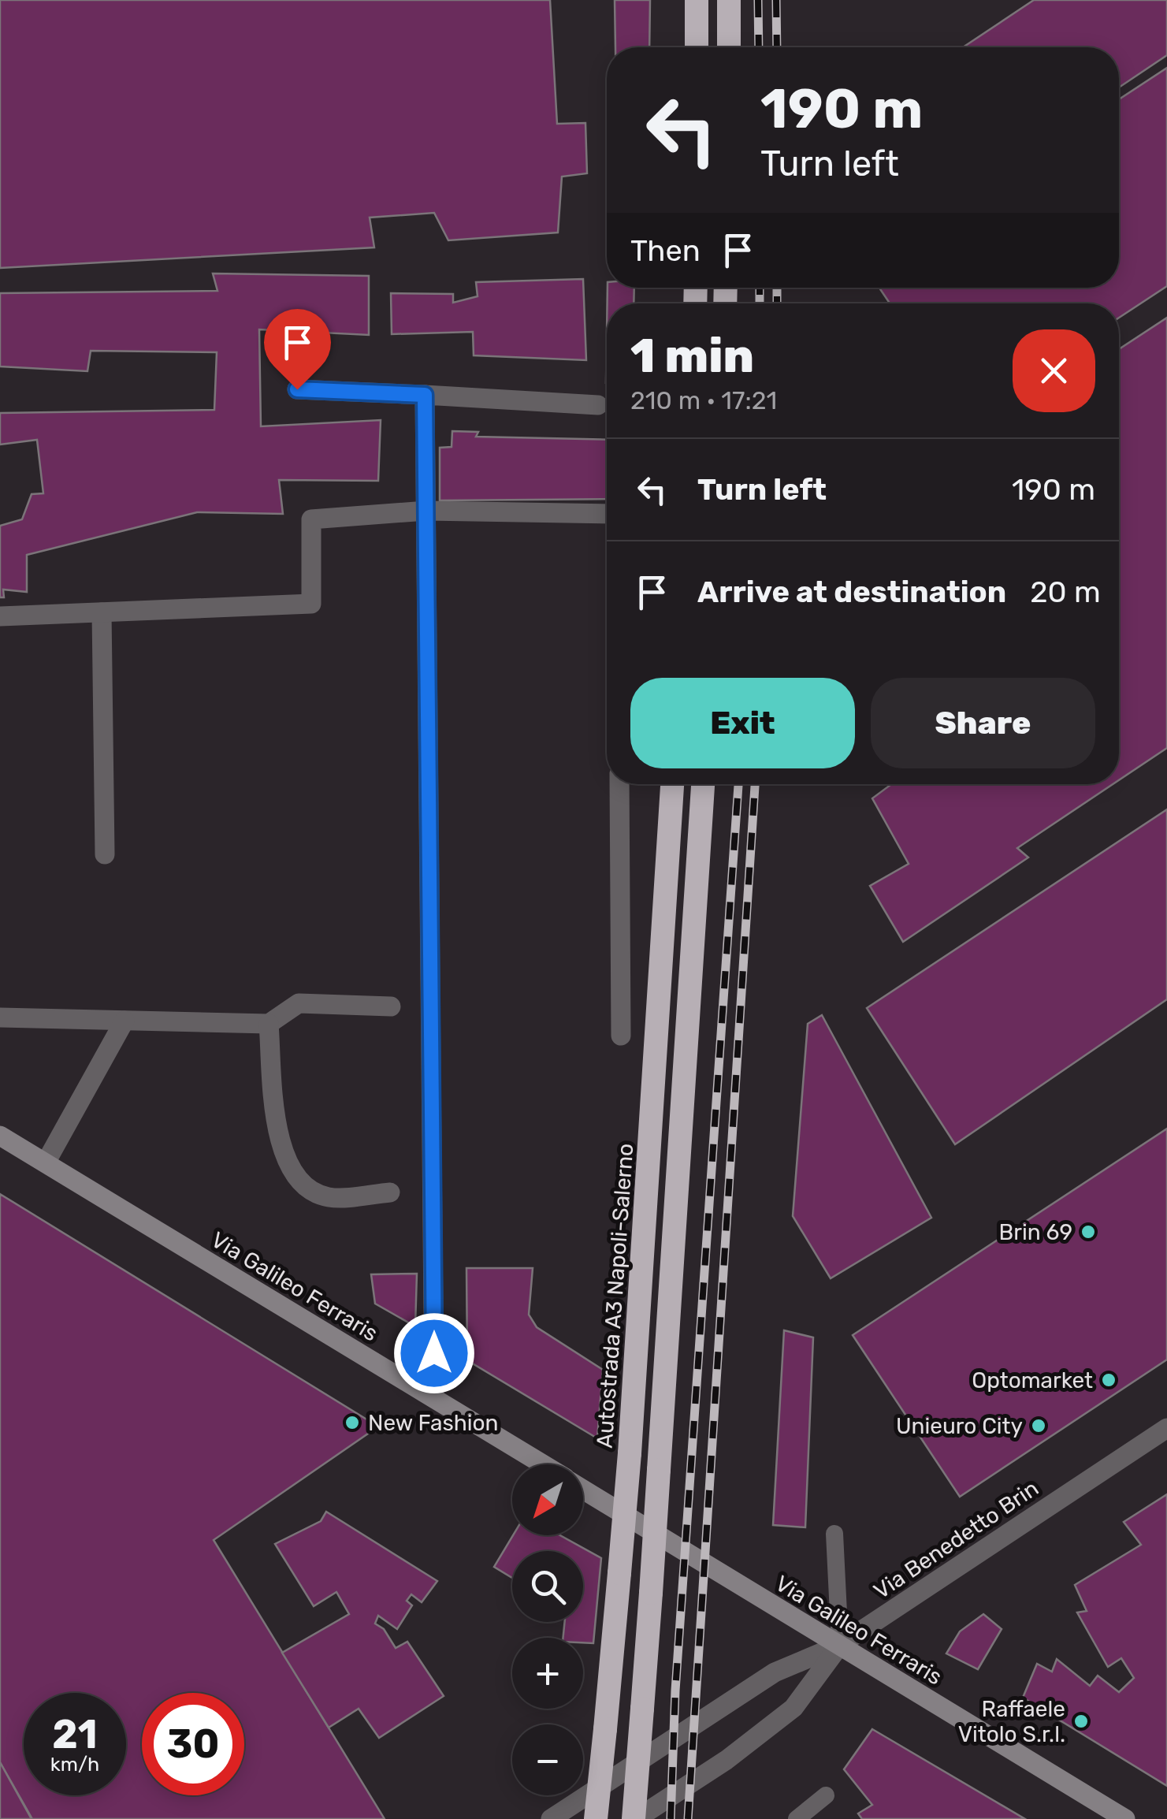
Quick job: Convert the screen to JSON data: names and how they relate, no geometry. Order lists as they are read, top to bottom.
{
  "streets": {
    "highway": ["Autostrada A3 Napoli-Salerno"],
    "main road": ["Via Galileo Ferraris"],
    "street": ["Via Benedetto Brin"]
  },
  "crossings": [
    ["Via Galileo Ferraris", "Via Benedetto Brin"]
  ],
  "places": [
    "Brin 69",
    "Optomarket",
    "New Fashion",
    "Unieuro City",
    "Raffaele Vitolo S.r.l."
  ],
  "north": "bottom left",
  "page": {
    "turn": ["190 m", "Turn left"],
    "then": "Then",
    "heading": ["1 min", "210 m · 17:21"],
    "list": [
      {
        "name": "Turn left",
        "value": "190 m"
      },
      {
        "name": "Arrive at destination",
        "value": "20 m"
      }
    ],
    "buttons": ["Exit", "Share"],
    "map_buttons": ["+", "−"],
    "speed": "21 km/h",
    "limit": "30"
  }
}
